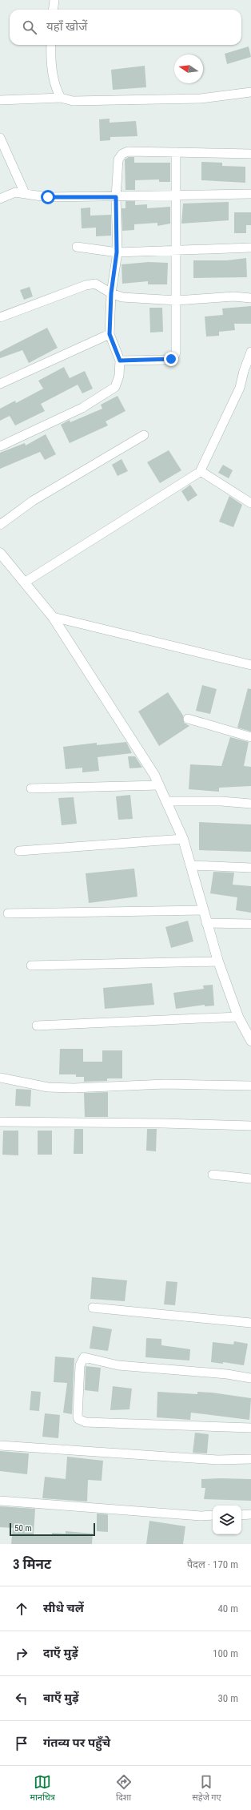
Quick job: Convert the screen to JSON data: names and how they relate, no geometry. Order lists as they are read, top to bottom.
{
  "scale_bar": "50 m",
  "north": "left",
  "page": {
    "search": "यहाँ खोजें",
    "scale": "50 m",
    "heading": ["3 मिनट", "पैदल · 170 m"],
    "list": [
      ["सीधे चलें", "40 m"],
      ["दाएँ मुड़ें", "100 m"],
      ["बाएँ मुड़ें", "30 m"],
      "गंतव्य पर पहुँचे"
    ],
    "nav": ["मानचित्र", "दिशा", "सहेजे गए"]
  }
}
